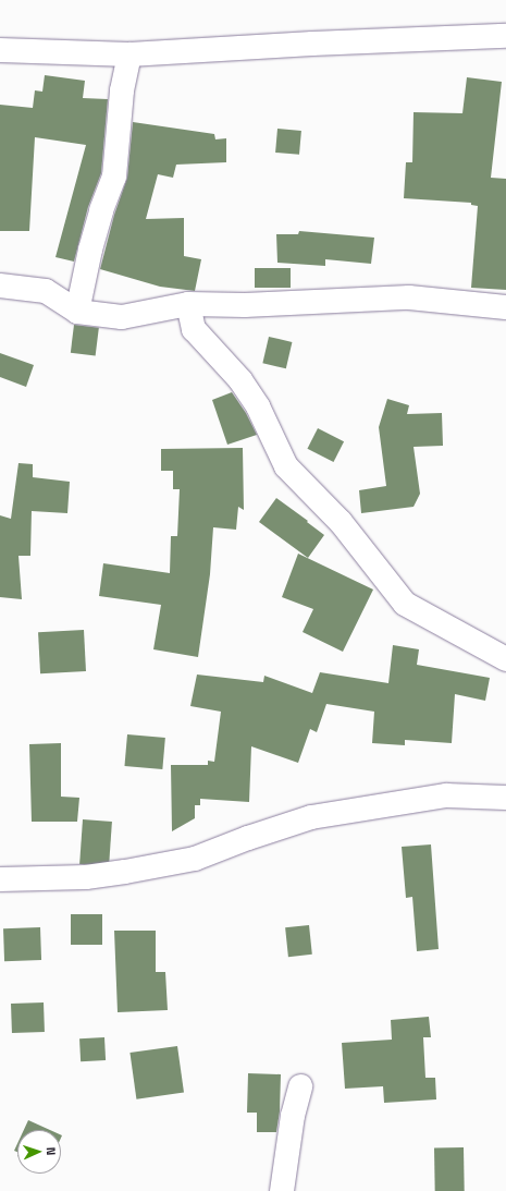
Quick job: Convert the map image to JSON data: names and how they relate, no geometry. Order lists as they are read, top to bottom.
{
  "north": "right"
}
